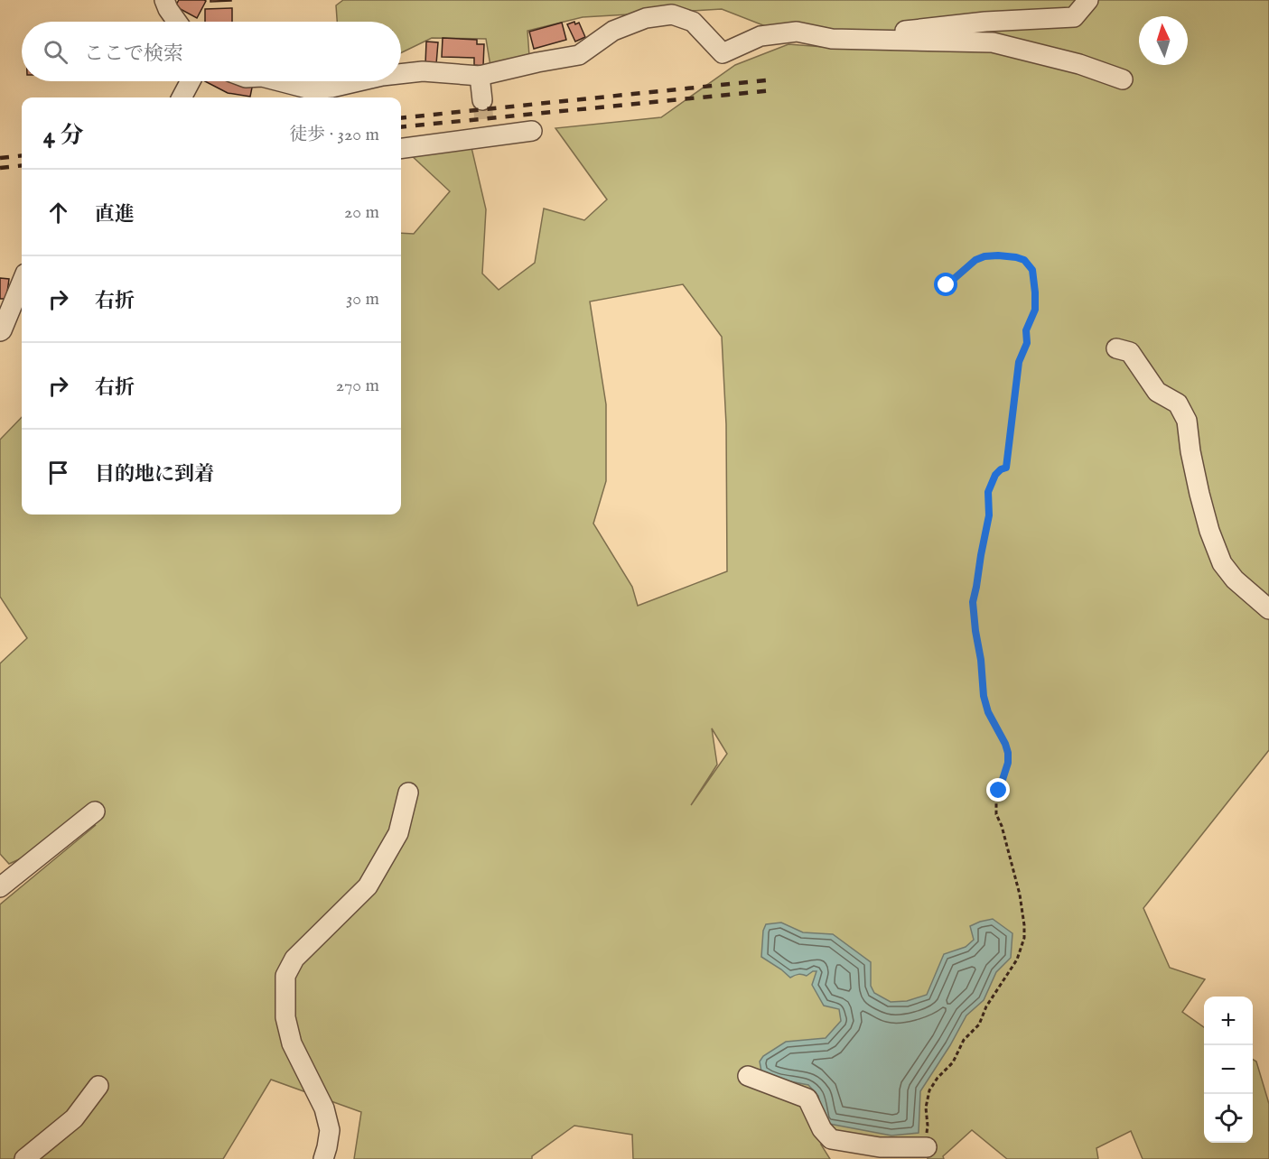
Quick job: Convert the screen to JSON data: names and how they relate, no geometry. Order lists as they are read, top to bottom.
{
  "north": "top",
  "page": {
    "search": "ここで検索",
    "heading": ["4 分", "徒歩 · 320 m"],
    "list": [
      ["直進", "20 m"],
      ["右折", "30 m"],
      ["右折", "270 m"],
      "目的地に到着"
    ],
    "map_buttons": ["+", "−"]
  }
}
